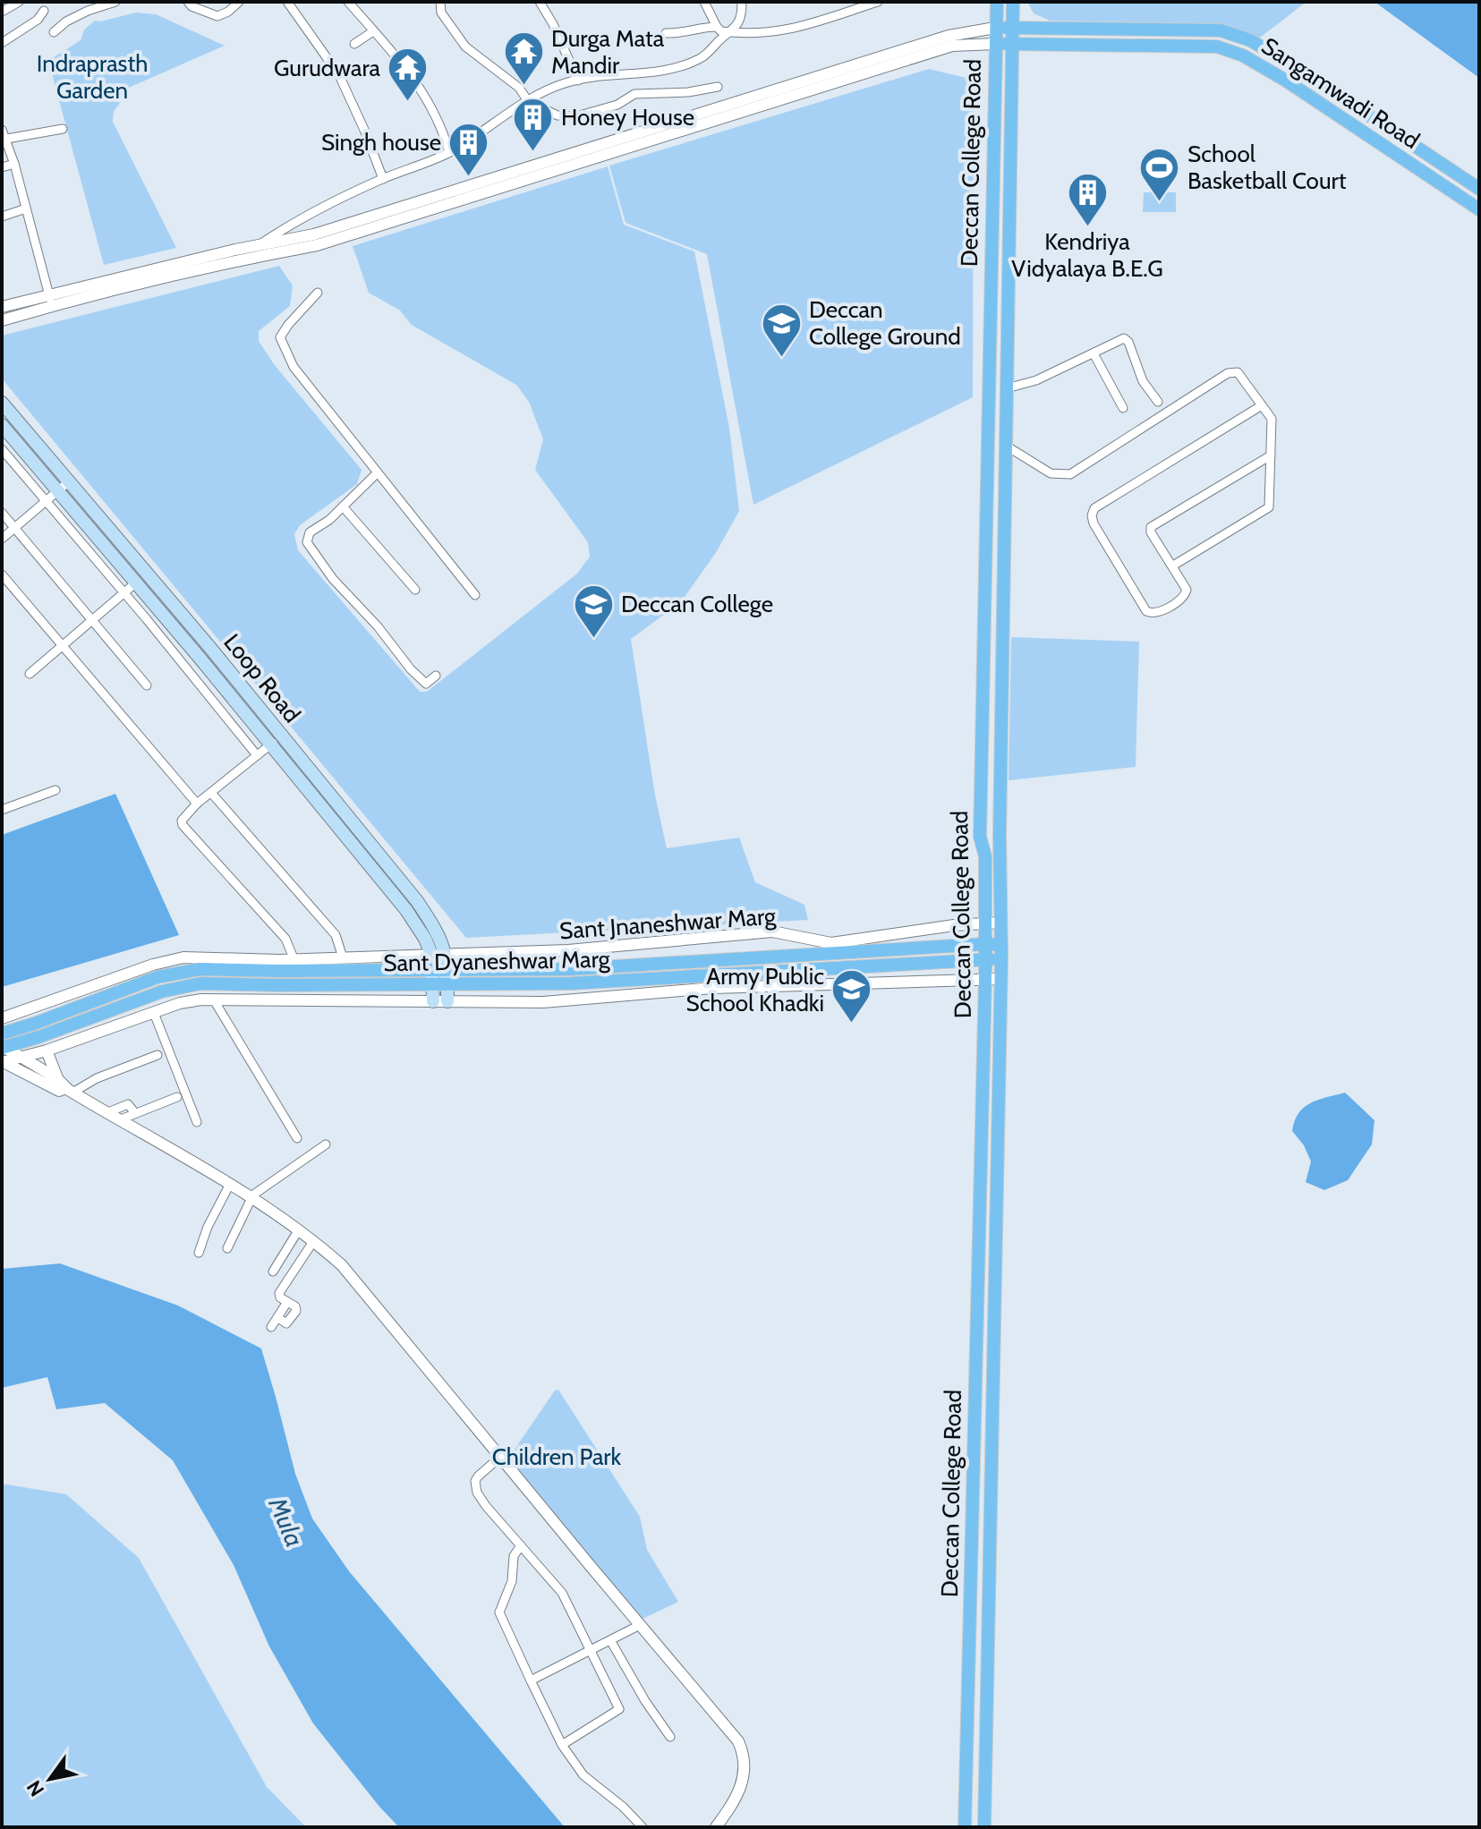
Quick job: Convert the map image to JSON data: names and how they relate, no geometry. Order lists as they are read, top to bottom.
{
  "streets": {
    "main road": [
      "Sangamwadi Road",
      "Deccan College Road",
      "Loop Road",
      "Sant Dyaneshwar Marg"
    ],
    "street": ["Sant Jnaneshwar Marg"]
  },
  "crossings": [
    ["Sangamwadi Road", "Deccan College Road"],
    ["Deccan College Road", "Sant Jnaneshwar Marg"],
    ["Deccan College Road", "Sant Dyaneshwar Marg"],
    ["Loop Road", "Sant Jnaneshwar Marg"],
    ["Loop Road", "Sant Dyaneshwar Marg"],
    ["Sant Jnaneshwar Marg", "Sant Dyaneshwar Marg"]
  ],
  "water": ["Mula"],
  "parks": ["Indraprasth Garden", "Children Park"],
  "places": {
    "temple": ["Durga Mata Mandir", "Gurudwara"],
    "building": ["Honey House", "Singh house", "Kendriya Vidyalaya B.E.G"],
    "sports": ["School Basketball Court"],
    "school or university": ["Deccan College Ground", "Deccan College", "Army Public School Khadki"]
  },
  "north": "bottom left"
}
